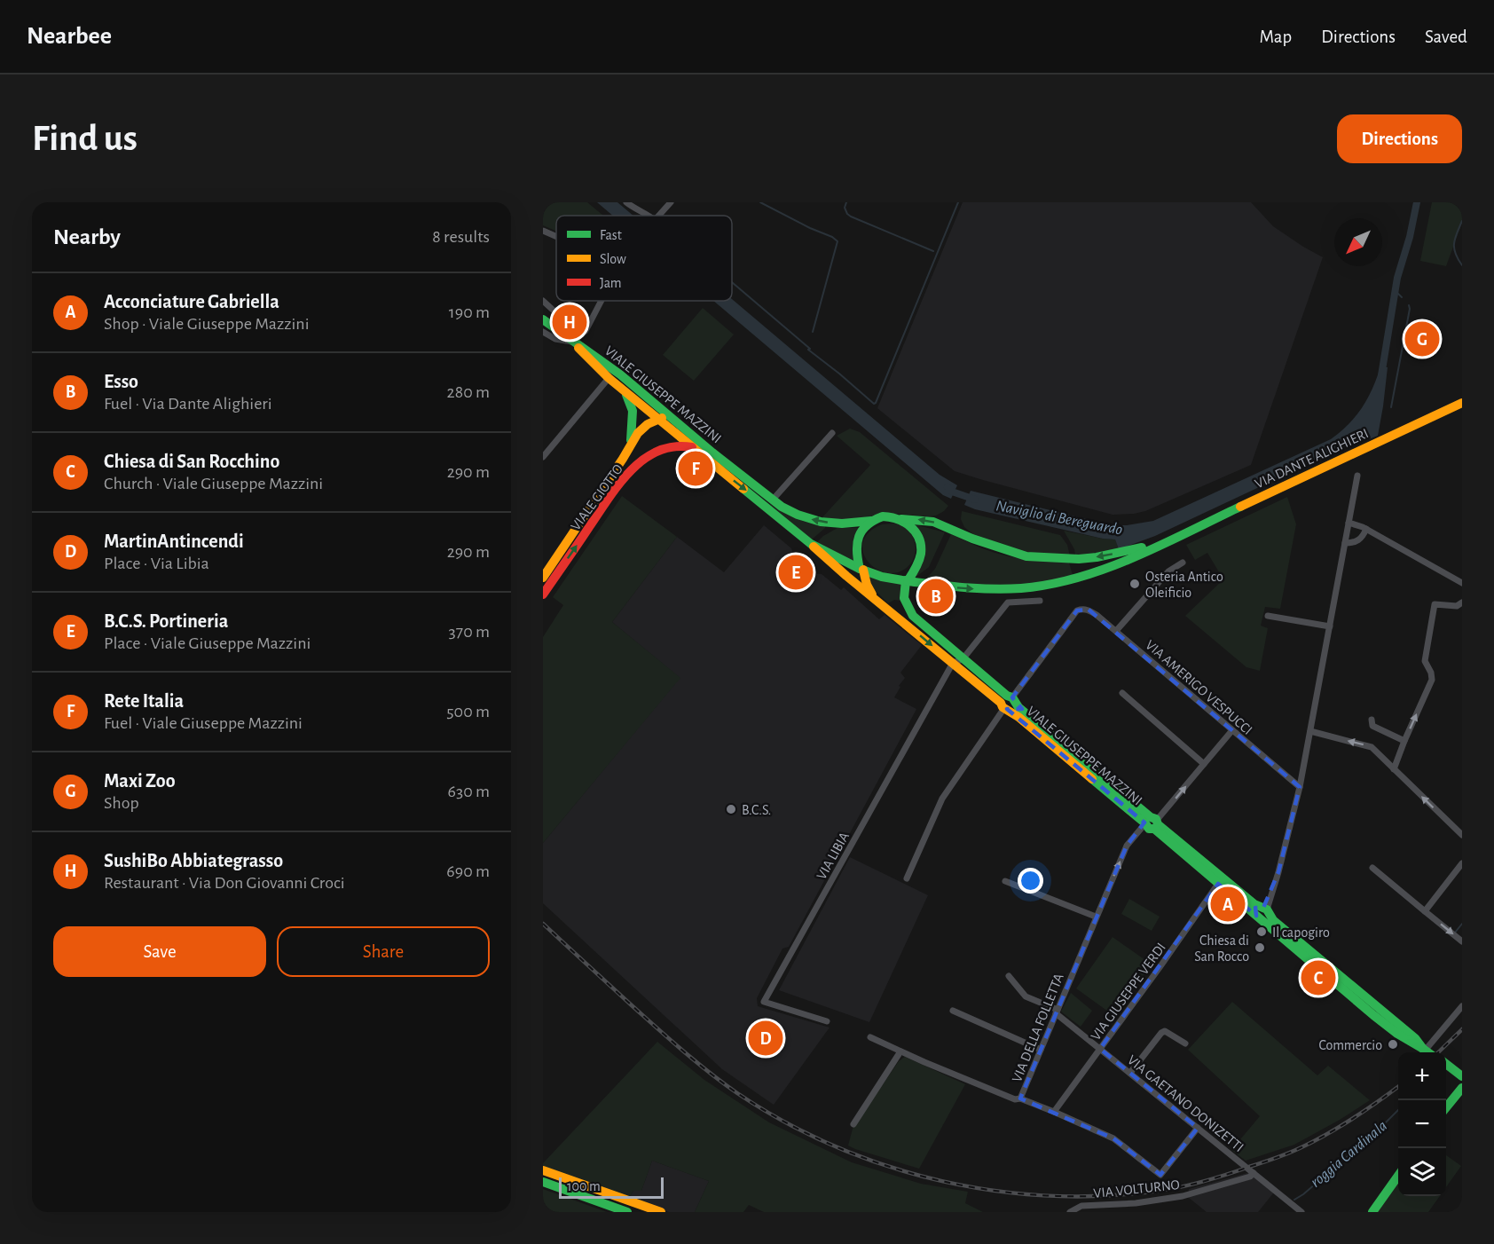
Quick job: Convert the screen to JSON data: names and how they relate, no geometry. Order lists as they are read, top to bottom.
{
  "streets": {
    "main road": ["VIALE GIUSEPPE MAZZINI", "VIA DANTE ALIGHIERI", "VIALE GIOTTO"],
    "street": [
      "VIA AMERIGO VESPUCCI",
      "VIA LIBIA",
      "VIA GIUSEPPE VERDI",
      "VIA DELLA FOLLETTA",
      "VIA GAETANO DONIZETTI",
      "VIA VOLTURNO"
    ]
  },
  "crossings": [
    ["VIALE GIUSEPPE MAZZINI", "VIA DANTE ALIGHIERI"],
    ["VIALE GIUSEPPE MAZZINI", "VIALE GIOTTO"],
    ["VIALE GIUSEPPE MAZZINI", "VIA AMERIGO VESPUCCI"],
    ["VIALE GIUSEPPE MAZZINI", "VIA LIBIA"],
    ["VIALE GIUSEPPE MAZZINI", "VIA GIUSEPPE VERDI"],
    ["VIALE GIUSEPPE MAZZINI", "VIA DELLA FOLLETTA"],
    ["VIA AMERIGO VESPUCCI", "VIA DELLA FOLLETTA"],
    ["VIA GIUSEPPE VERDI", "VIA DELLA FOLLETTA"],
    ["VIA GIUSEPPE VERDI", "VIA GAETANO DONIZETTI"],
    ["VIA DELLA FOLLETTA", "VIA GAETANO DONIZETTI"],
    ["VIA GAETANO DONIZETTI", "VIA VOLTURNO"]
  ],
  "water": ["Naviglio di Bereguardo", "roggia Cardinala"],
  "places": [
    "Osteria Antico Oleificio",
    "B.C.S.",
    "Il capogiro",
    "Chiesa di San Rocco",
    "Commercio"
  ],
  "legend": ["Fast", "Slow", "Jam"],
  "scale_bar": "100 m",
  "north": "bottom left",
  "page": {
    "header": "Nearbee",
    "nav": ["Map", "Directions", "Saved"],
    "buttons": [
      "Directions",
      ["Save", "Share"]
    ],
    "title": "Find us",
    "heading": ["Nearby", "8 results"],
    "list": [
      {
        "mark": "A",
        "name": "Acconciature Gabriella",
        "note": "Shop · Viale Giuseppe Mazzini",
        "value": "190 m"
      },
      {
        "mark": "B",
        "name": "Esso",
        "note": "Fuel · Via Dante Alighieri",
        "value": "280 m"
      },
      {
        "mark": "C",
        "name": "Chiesa di San Rocchino",
        "note": "Church · Viale Giuseppe Mazzini",
        "value": "290 m"
      },
      {
        "mark": "D",
        "name": "MartinAntincendi",
        "note": "Place · Via Libia",
        "value": "290 m"
      },
      {
        "mark": "E",
        "name": "B.C.S. Portineria",
        "note": "Place · Viale Giuseppe Mazzini",
        "value": "370 m"
      },
      {
        "mark": "F",
        "name": "Rete Italia",
        "note": "Fuel · Viale Giuseppe Mazzini",
        "value": "500 m"
      },
      {
        "mark": "G",
        "name": "Maxi Zoo",
        "note": "Shop",
        "value": "630 m"
      },
      {
        "mark": "H",
        "name": "SushiBo Abbiategrasso",
        "note": "Restaurant · Via Don Giovanni Croci",
        "value": "690 m"
      }
    ],
    "pins": [
      "H",
      "G",
      "F",
      "E",
      "B",
      "A",
      "C",
      "D"
    ],
    "map_buttons": ["+", "−"],
    "scale": "100 m"
  }
}
